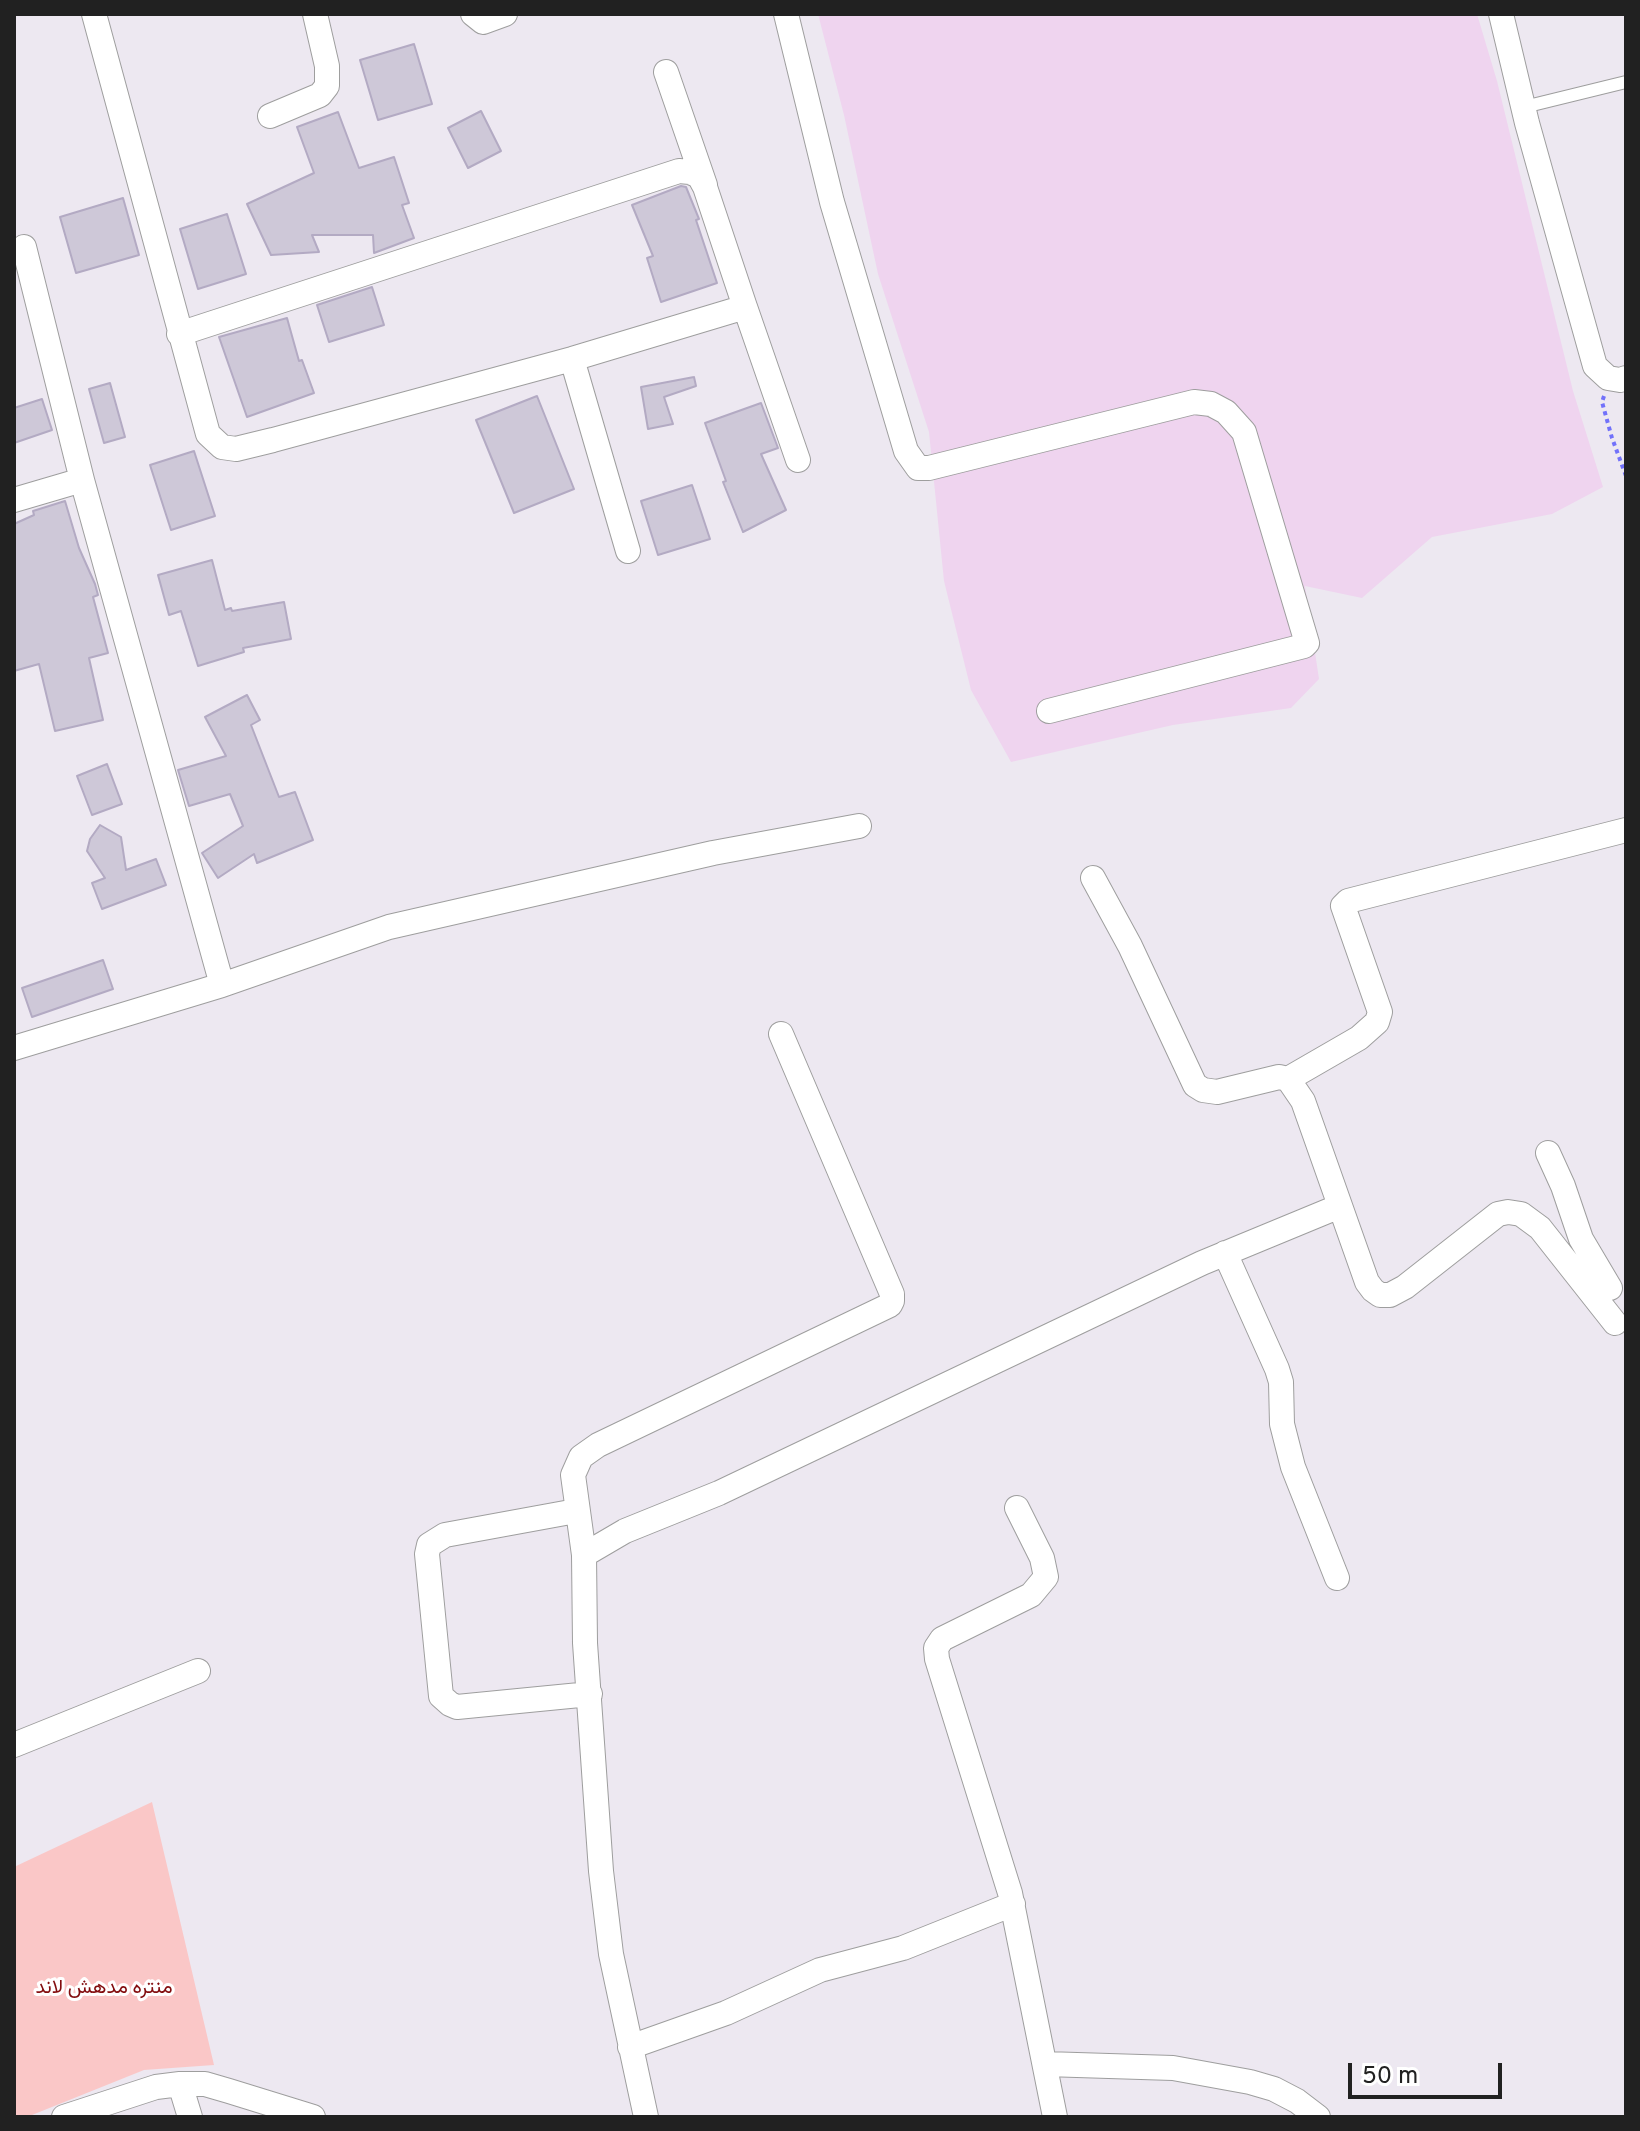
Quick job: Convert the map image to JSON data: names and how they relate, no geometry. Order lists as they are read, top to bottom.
{
  "parks": ["منتره مدهش لاند"],
  "scale_bar": "50 m"
}
